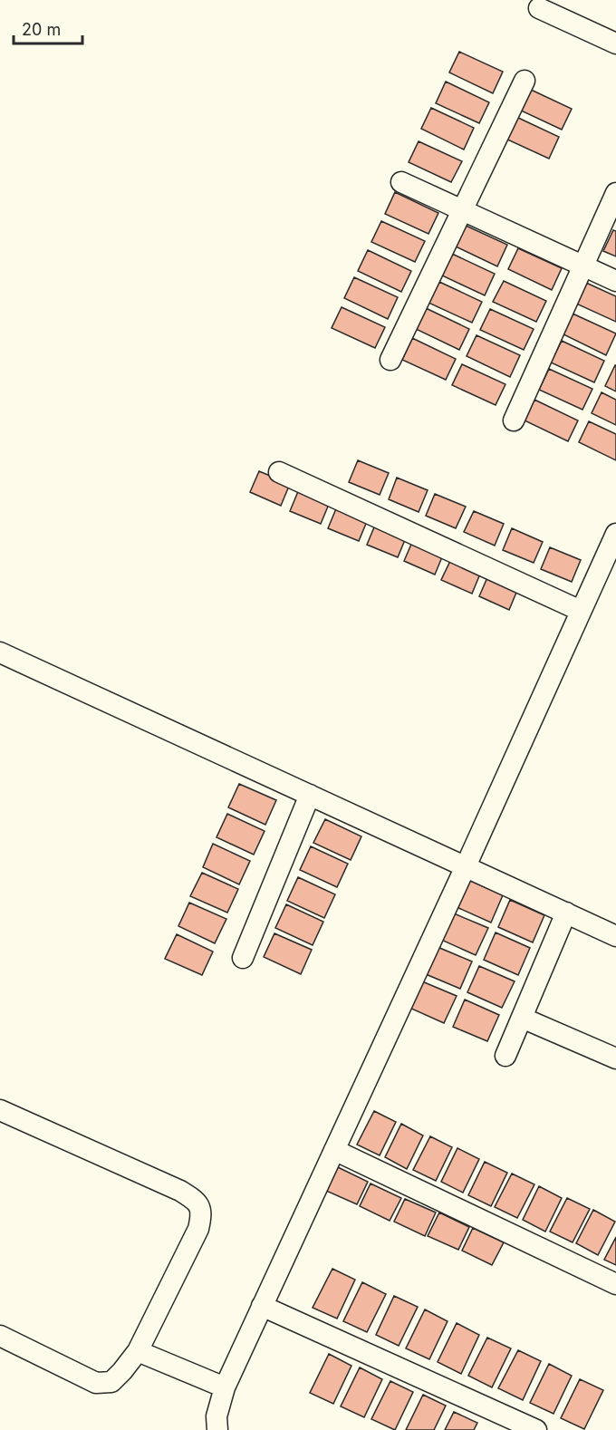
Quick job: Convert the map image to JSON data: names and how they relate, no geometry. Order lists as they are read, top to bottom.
{
  "scale_bar": "20 m"
}
